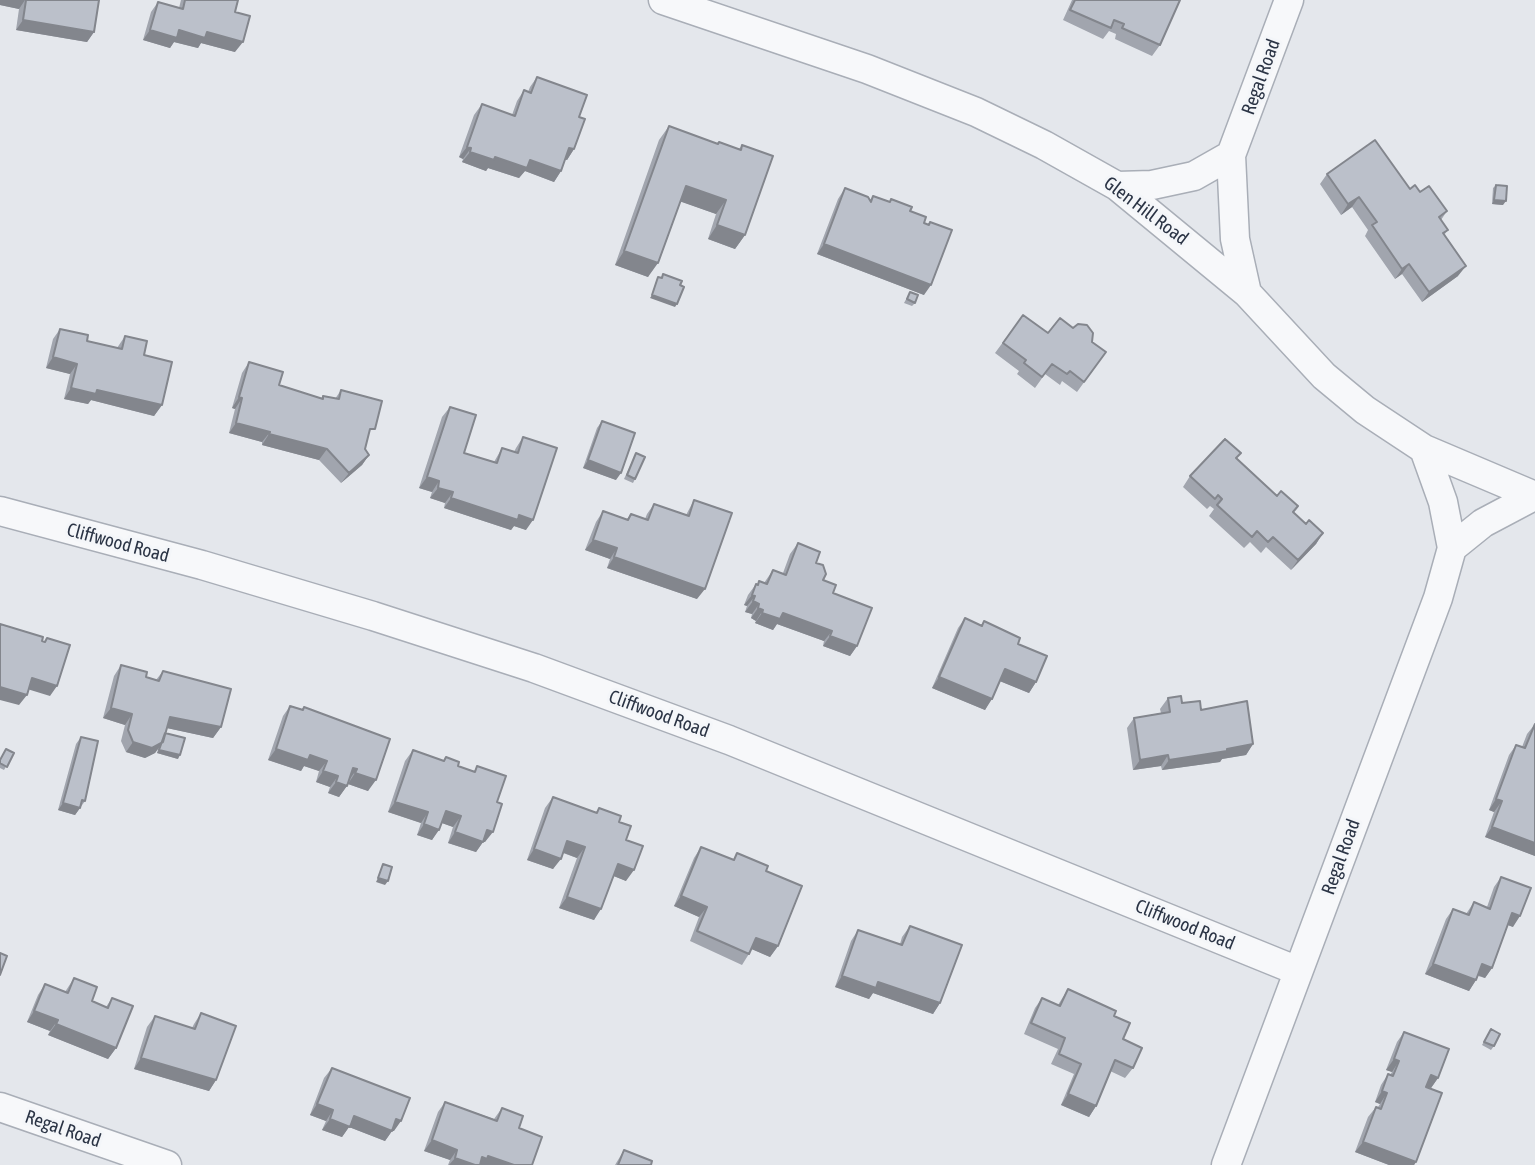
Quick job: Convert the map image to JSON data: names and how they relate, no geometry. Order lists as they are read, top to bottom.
{
  "streets": {
    "street": ["Regal Road", "Glen Hill Road", "Cliffwood Road"]
  },
  "crossings": [
    ["Regal Road", "Glen Hill Road"],
    ["Regal Road", "Cliffwood Road"]
  ]
}
